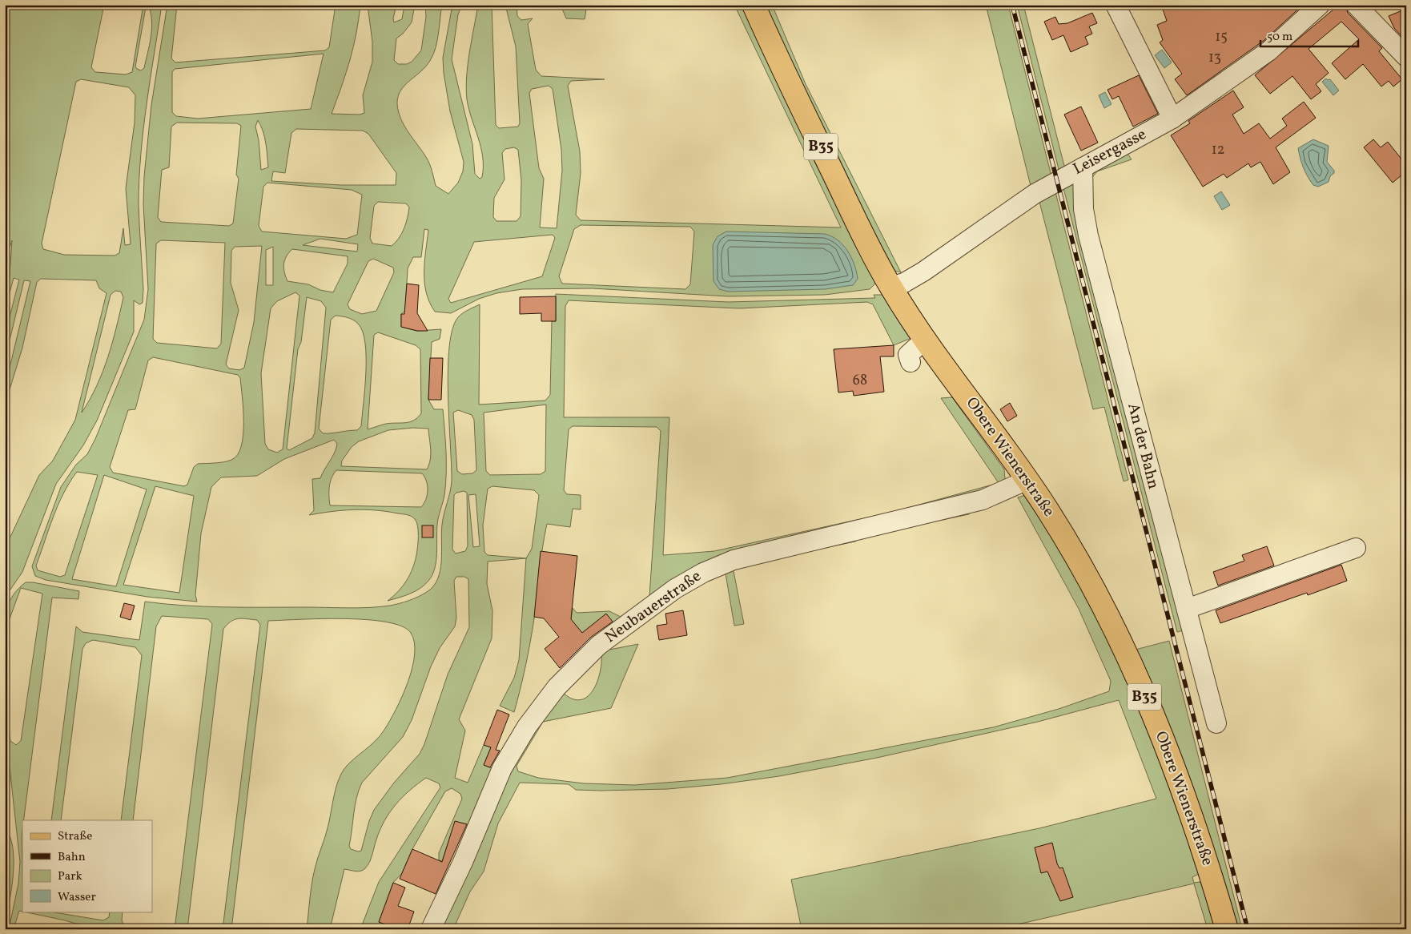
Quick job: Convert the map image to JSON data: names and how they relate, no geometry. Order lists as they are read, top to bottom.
{
  "streets": {
    "main road": ["B35", "Obere Wienerstraße"],
    "street": ["Leisergasse", "An der Bahn", "Neubauerstraße"]
  },
  "crossings": [
    ["Leisergasse", "An der Bahn"],
    ["Leisergasse", "Obere Wienerstraße"],
    ["Obere Wienerstraße", "Neubauerstraße"]
  ],
  "house_numbers": [
    "15",
    "13",
    "12",
    "68"
  ],
  "legend": [
    "Straße",
    "Bahn",
    "Park",
    "Wasser"
  ],
  "scale_bar": "50 m"
}
